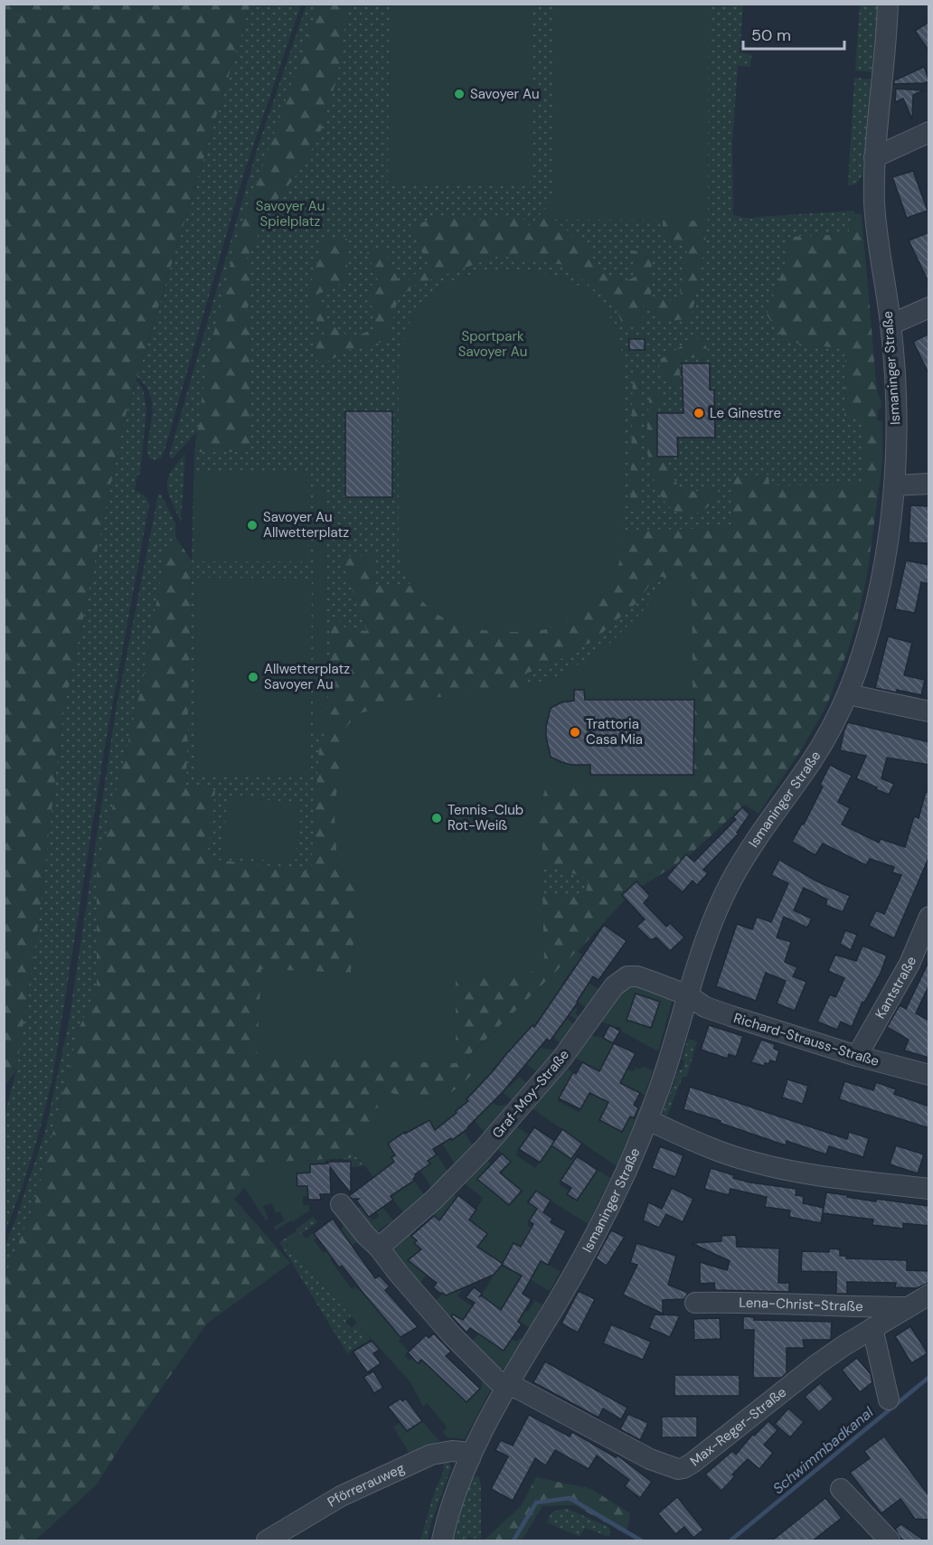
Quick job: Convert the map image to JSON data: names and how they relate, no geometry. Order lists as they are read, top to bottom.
{
  "streets": {
    "street": [
      "Ismaninger Straße",
      "Kantstraße",
      "Richard-Strauss-Straße",
      "Graf-Moy-Straße",
      "Lena-Christ-Straße",
      "Max-Reger-Straße",
      "Pförrerauweg"
    ]
  },
  "crossings": [
    ["Ismaninger Straße", "Richard-Strauss-Straße"],
    ["Ismaninger Straße", "Graf-Moy-Straße"],
    ["Ismaninger Straße", "Max-Reger-Straße"],
    ["Ismaninger Straße", "Pförrerauweg"],
    ["Kantstraße", "Richard-Strauss-Straße"],
    ["Richard-Strauss-Straße", "Graf-Moy-Straße"],
    ["Lena-Christ-Straße", "Max-Reger-Straße"]
  ],
  "water": ["Schwimmbadkanal"],
  "parks": ["Savoyer Au Spielplatz", "Sportpark Savoyer Au"],
  "places": [
    "Savoyer Au",
    "Le Ginestre",
    "Savoyer Au Allwetterplatz",
    "Allwetterplatz Savoyer Au",
    "Trattoria Casa Mia",
    "Tennis-Club Rot-Weiß"
  ],
  "scale_bar": "50 m"
}
